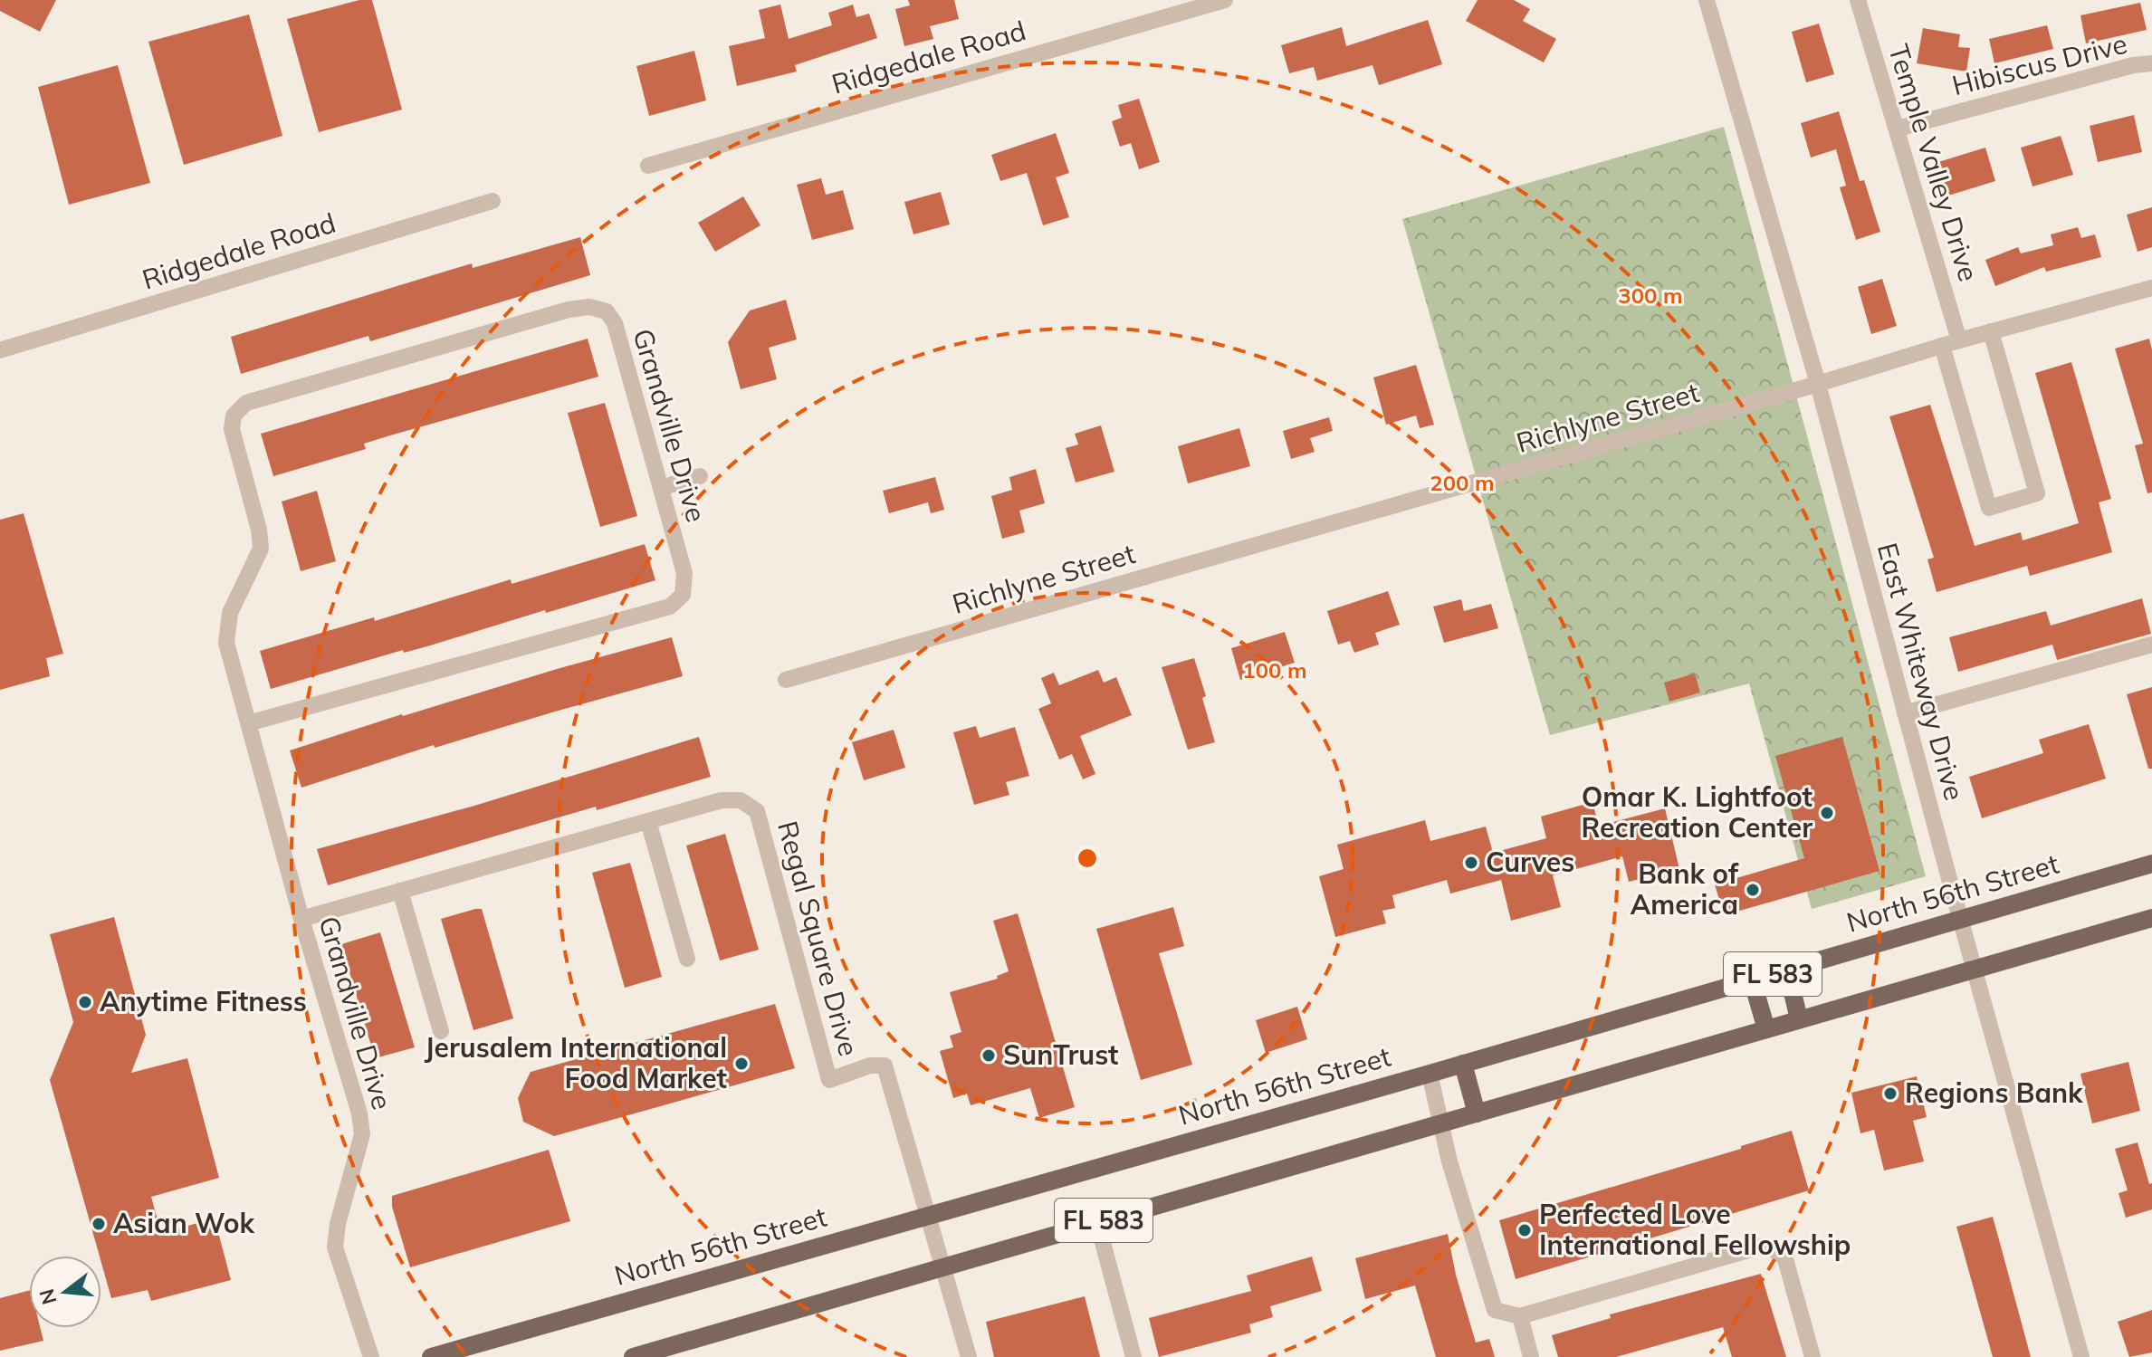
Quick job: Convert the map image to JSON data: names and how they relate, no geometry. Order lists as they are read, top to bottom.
{
  "streets": {
    "main road": ["North 56th Street", "FL 583"],
    "street": [
      "Ridgedale Road",
      "Hibiscus Drive",
      "Temple Valley Drive",
      "Richlyne Street",
      "Grandville Drive",
      "East Whiteway Drive",
      "Regal Square Drive"
    ]
  },
  "crossings": [
    ["Hibiscus Drive", "Temple Valley Drive"],
    ["Temple Valley Drive", "Richlyne Street"],
    ["Richlyne Street", "East Whiteway Drive"],
    ["Grandville Drive", "Regal Square Drive"],
    ["East Whiteway Drive", "North 56th Street"],
    ["East Whiteway Drive", "FL 583"],
    ["North 56th Street", "Regal Square Drive"]
  ],
  "places": [
    "Omar K. Lightfoot Recreation Center",
    "Curves",
    "Bank of America",
    "Anytime Fitness",
    "SunTrust",
    "Jerusalem International Food Market",
    "Regions Bank",
    "Asian Wok",
    "Perfected Love International Fellowship"
  ],
  "north": "left",
  "rings": ["300 m", "200 m", "100 m"]
}
